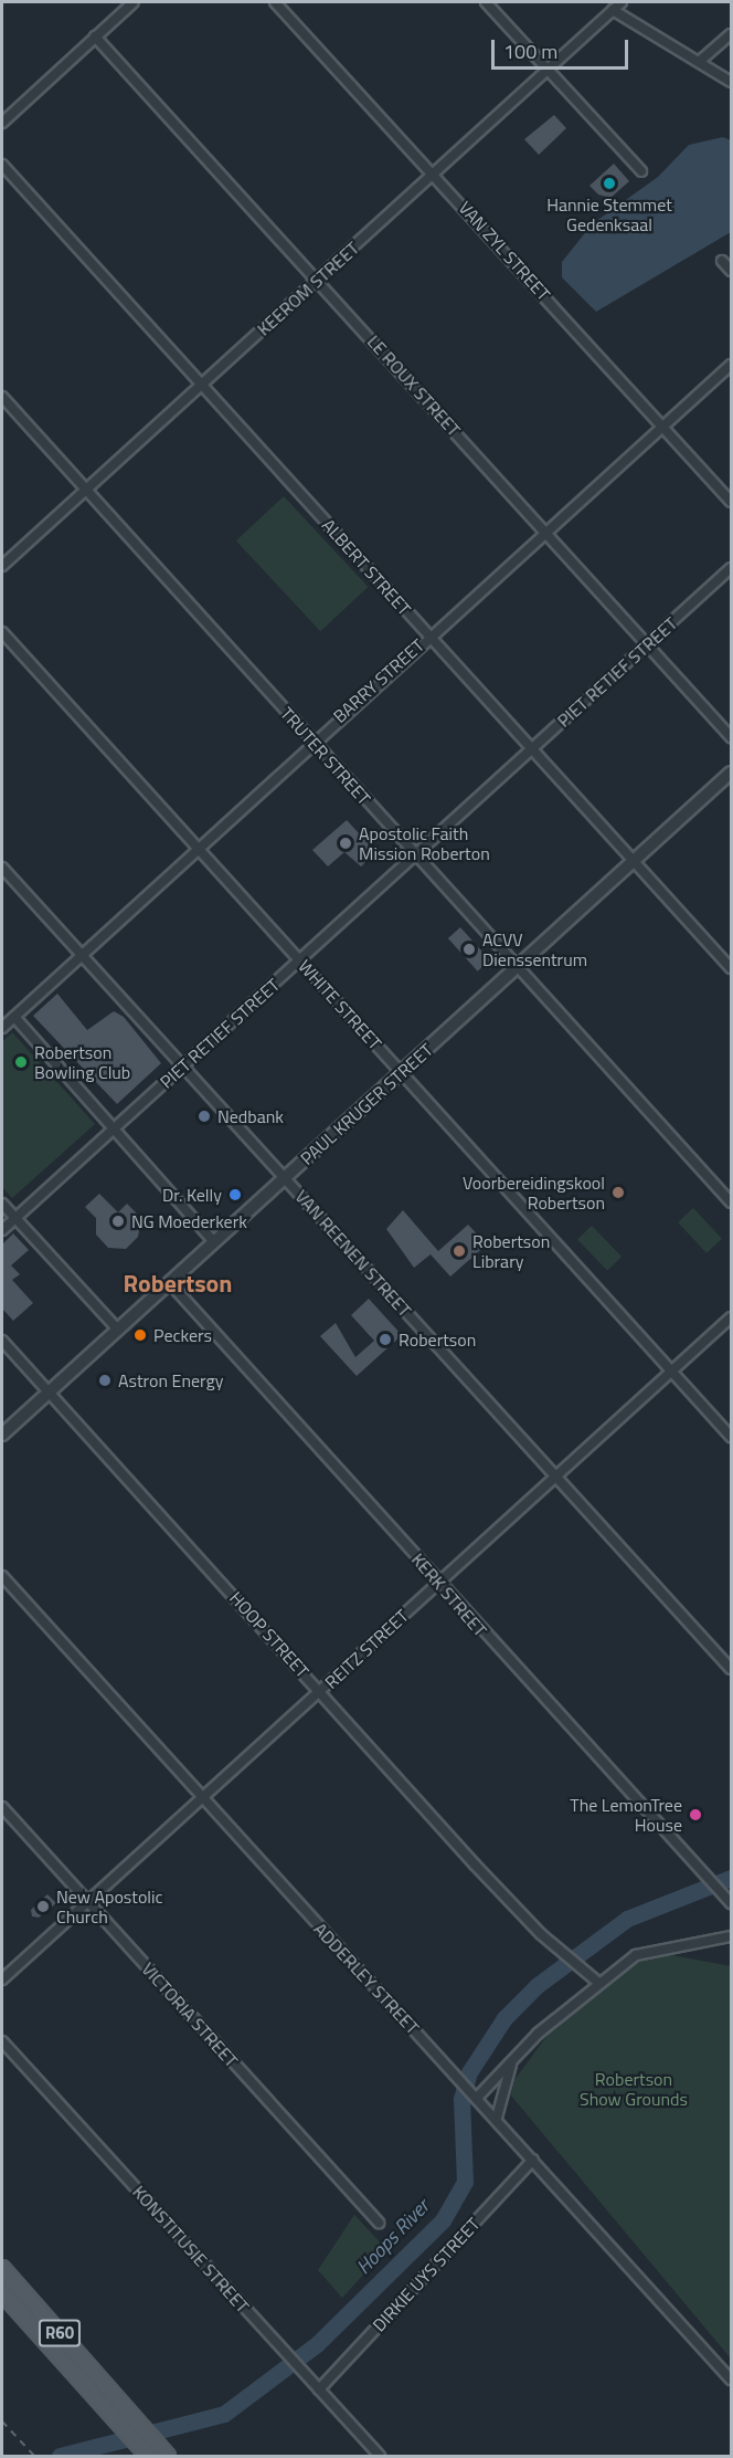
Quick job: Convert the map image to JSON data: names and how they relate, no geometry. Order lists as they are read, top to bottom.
{
  "streets": {
    "main road": ["R60"],
    "street": [
      "VAN ZYL STREET",
      "KEEROM STREET",
      "LE ROUX STREET",
      "ALBERT STREET",
      "PIET RETIEF STREET",
      "BARRY STREET",
      "TRUTER STREET",
      "WHITE STREET",
      "PAUL KRUGER STREET",
      "VAN REENEN STREET",
      "KERK STREET",
      "HOOP STREET",
      "REITZ STREET",
      "ADDERLEY STREET",
      "VICTORIA STREET",
      "KONSTITUSIE STREET",
      "DIRKIE UYS STREET"
    ]
  },
  "crossings": [
    ["VAN ZYL STREET", "KEEROM STREET"],
    ["VAN ZYL STREET", "BARRY STREET"],
    ["KEEROM STREET", "LE ROUX STREET"],
    ["KEEROM STREET", "ALBERT STREET"],
    ["KEEROM STREET", "TRUTER STREET"],
    ["LE ROUX STREET", "PIET RETIEF STREET"],
    ["LE ROUX STREET", "BARRY STREET"],
    ["ALBERT STREET", "PIET RETIEF STREET"],
    ["ALBERT STREET", "BARRY STREET"],
    ["ALBERT STREET", "PAUL KRUGER STREET"],
    ["PIET RETIEF STREET", "TRUTER STREET"],
    ["PIET RETIEF STREET", "WHITE STREET"],
    ["PIET RETIEF STREET", "VAN REENEN STREET"],
    ["BARRY STREET", "TRUTER STREET"],
    ["BARRY STREET", "WHITE STREET"],
    ["BARRY STREET", "VAN REENEN STREET"],
    ["TRUTER STREET", "PAUL KRUGER STREET"],
    ["WHITE STREET", "PAUL KRUGER STREET"],
    ["WHITE STREET", "REITZ STREET"],
    ["PAUL KRUGER STREET", "VAN REENEN STREET"],
    ["PAUL KRUGER STREET", "KERK STREET"],
    ["PAUL KRUGER STREET", "HOOP STREET"],
    ["VAN REENEN STREET", "REITZ STREET"],
    ["KERK STREET", "REITZ STREET"],
    ["HOOP STREET", "REITZ STREET"],
    ["REITZ STREET", "ADDERLEY STREET"],
    ["REITZ STREET", "VICTORIA STREET"],
    ["ADDERLEY STREET", "DIRKIE UYS STREET"],
    ["KONSTITUSIE STREET", "DIRKIE UYS STREET"]
  ],
  "districts": ["Robertson"],
  "water": ["Hoops River"],
  "parks": ["Robertson Show Grounds"],
  "places": [
    "Hannie Stemmet Gedenksaal",
    "Apostolic Faith Mission Roberton",
    "ACVV Dienssentrum",
    "Robertson Bowling Club",
    "Nedbank",
    "Voorbereidingskool Robertson",
    "Dr. Kelly",
    "NG Moederkerk",
    "Robertson Library",
    "Peckers",
    "Robertson",
    "Astron Energy",
    "The LemonTree House",
    "New Apostolic Church"
  ],
  "scale_bar": "100 m"
}
